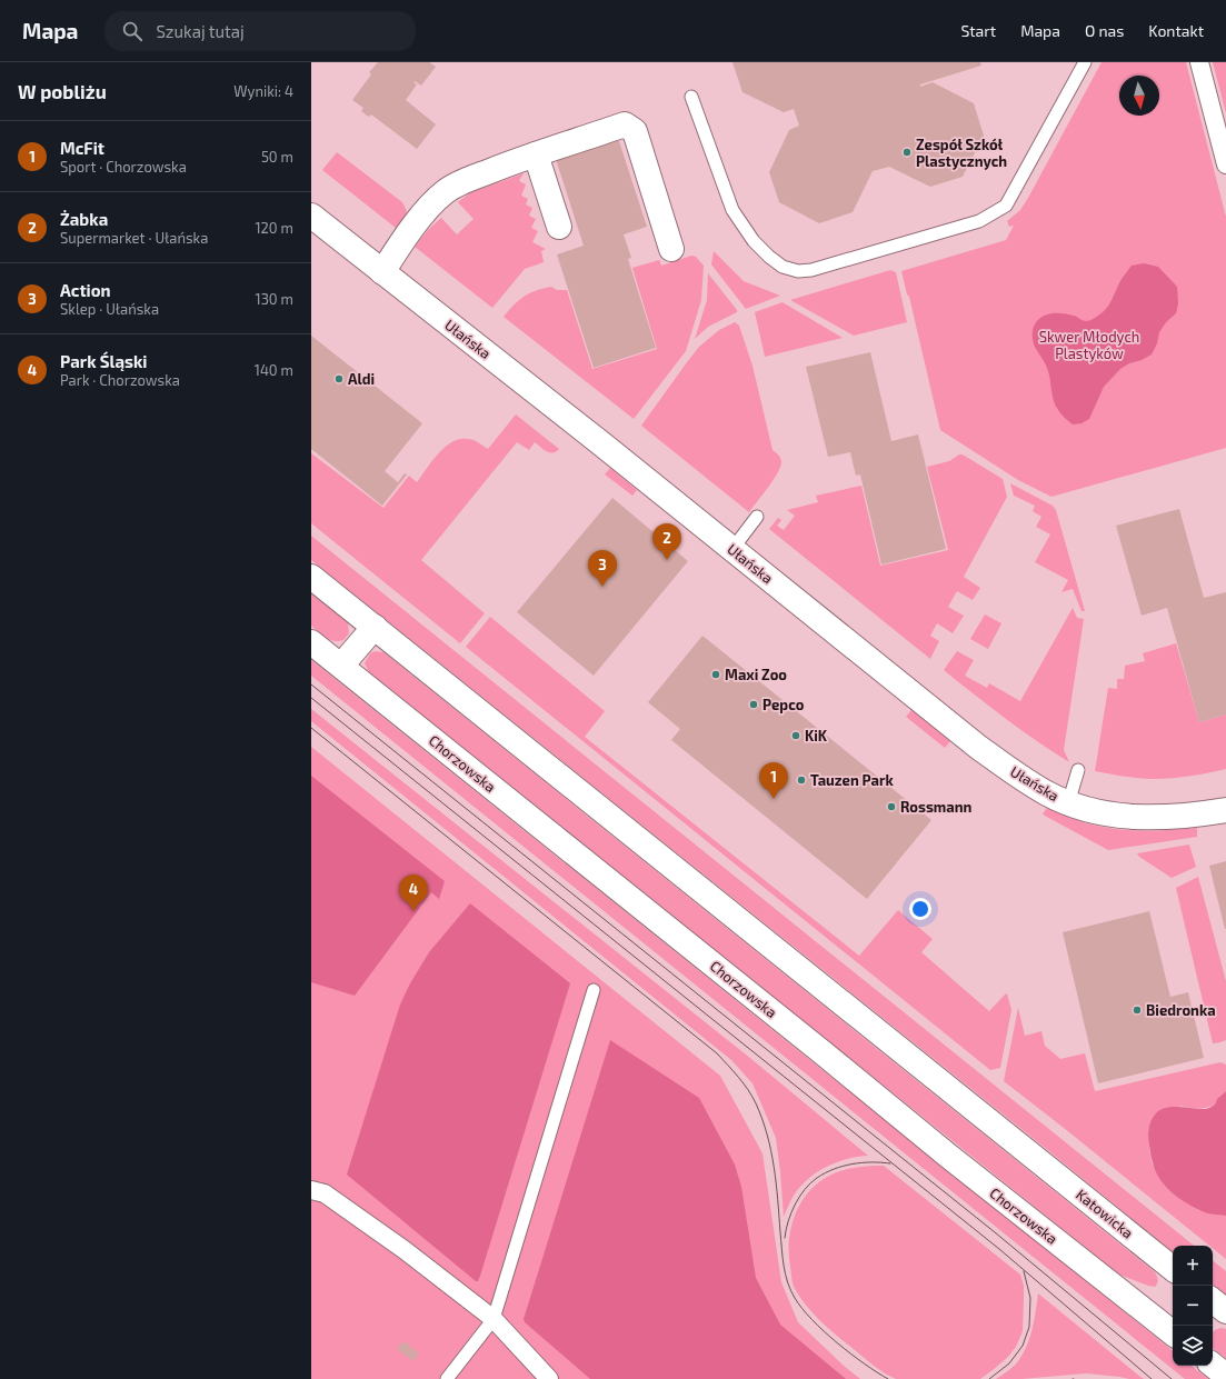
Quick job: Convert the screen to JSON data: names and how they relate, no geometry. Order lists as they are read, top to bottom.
{
  "streets": {
    "main road": ["Ułańska", "Chorzowska", "Katowicka"]
  },
  "parks": ["Skwer Młodych Plastyków"],
  "places": [
    "Zespół Szkół Plastycznych",
    "Aldi",
    "Maxi Zoo",
    "Pepco",
    "KiK",
    "Tauzen Park",
    "Rossmann",
    "Biedronka"
  ],
  "north": "bottom",
  "page": {
    "header": "Mapa",
    "search": "Szukaj tutaj",
    "nav": [
      "Start",
      "Mapa",
      "O nas",
      "Kontakt"
    ],
    "heading": ["W pobliżu", "Wyniki: 4"],
    "list": [
      {
        "mark": "1",
        "name": "McFit",
        "note": "Sport · Chorzowska",
        "value": "50 m"
      },
      {
        "mark": "2",
        "name": "Żabka",
        "note": "Supermarket · Ułańska",
        "value": "120 m"
      },
      {
        "mark": "3",
        "name": "Action",
        "note": "Sklep · Ułańska",
        "value": "130 m"
      },
      {
        "mark": "4",
        "name": "Park Śląski",
        "note": "Park · Chorzowska",
        "value": "140 m"
      }
    ],
    "pins": [
      "2",
      "3",
      "1",
      "4"
    ],
    "map_buttons": ["+", "−"]
  }
}
